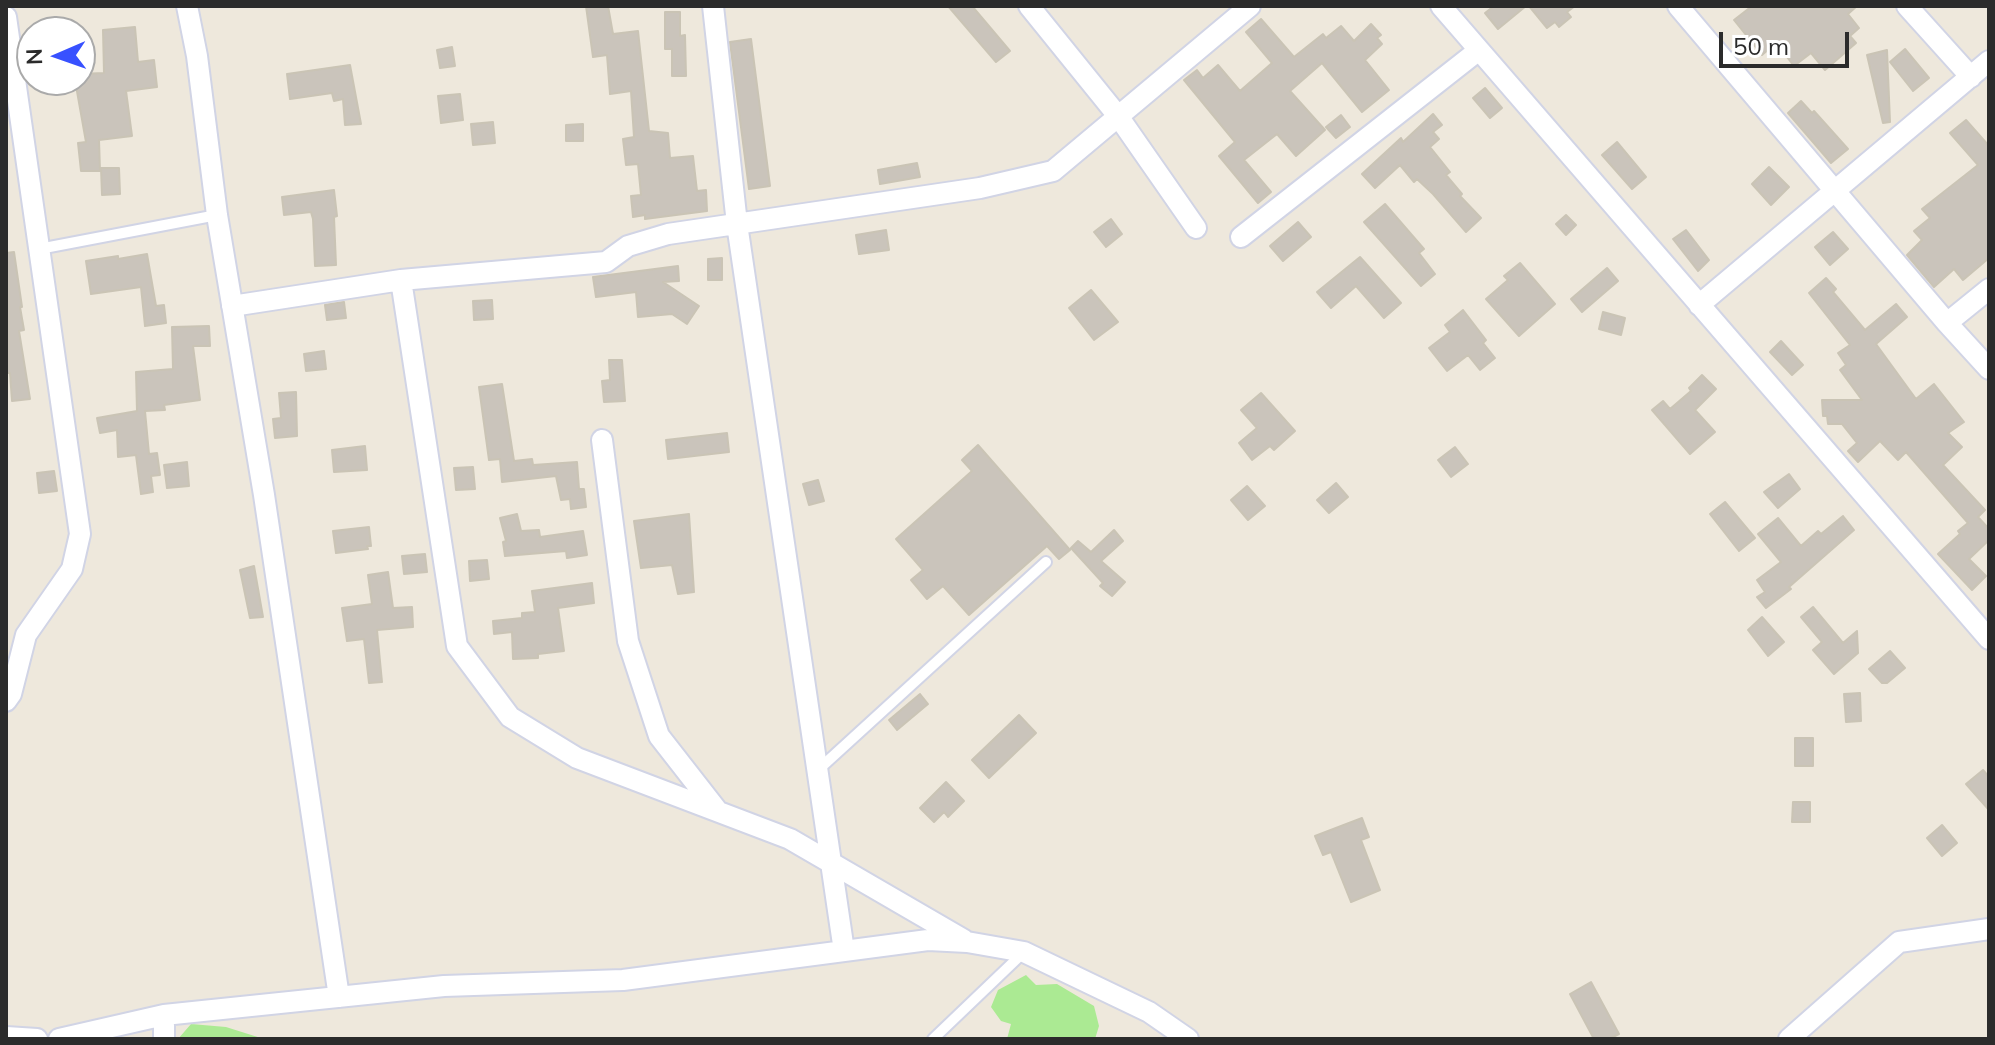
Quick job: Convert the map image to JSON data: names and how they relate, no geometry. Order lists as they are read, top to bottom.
{
  "scale_bar": "50 m",
  "north": "left"
}
